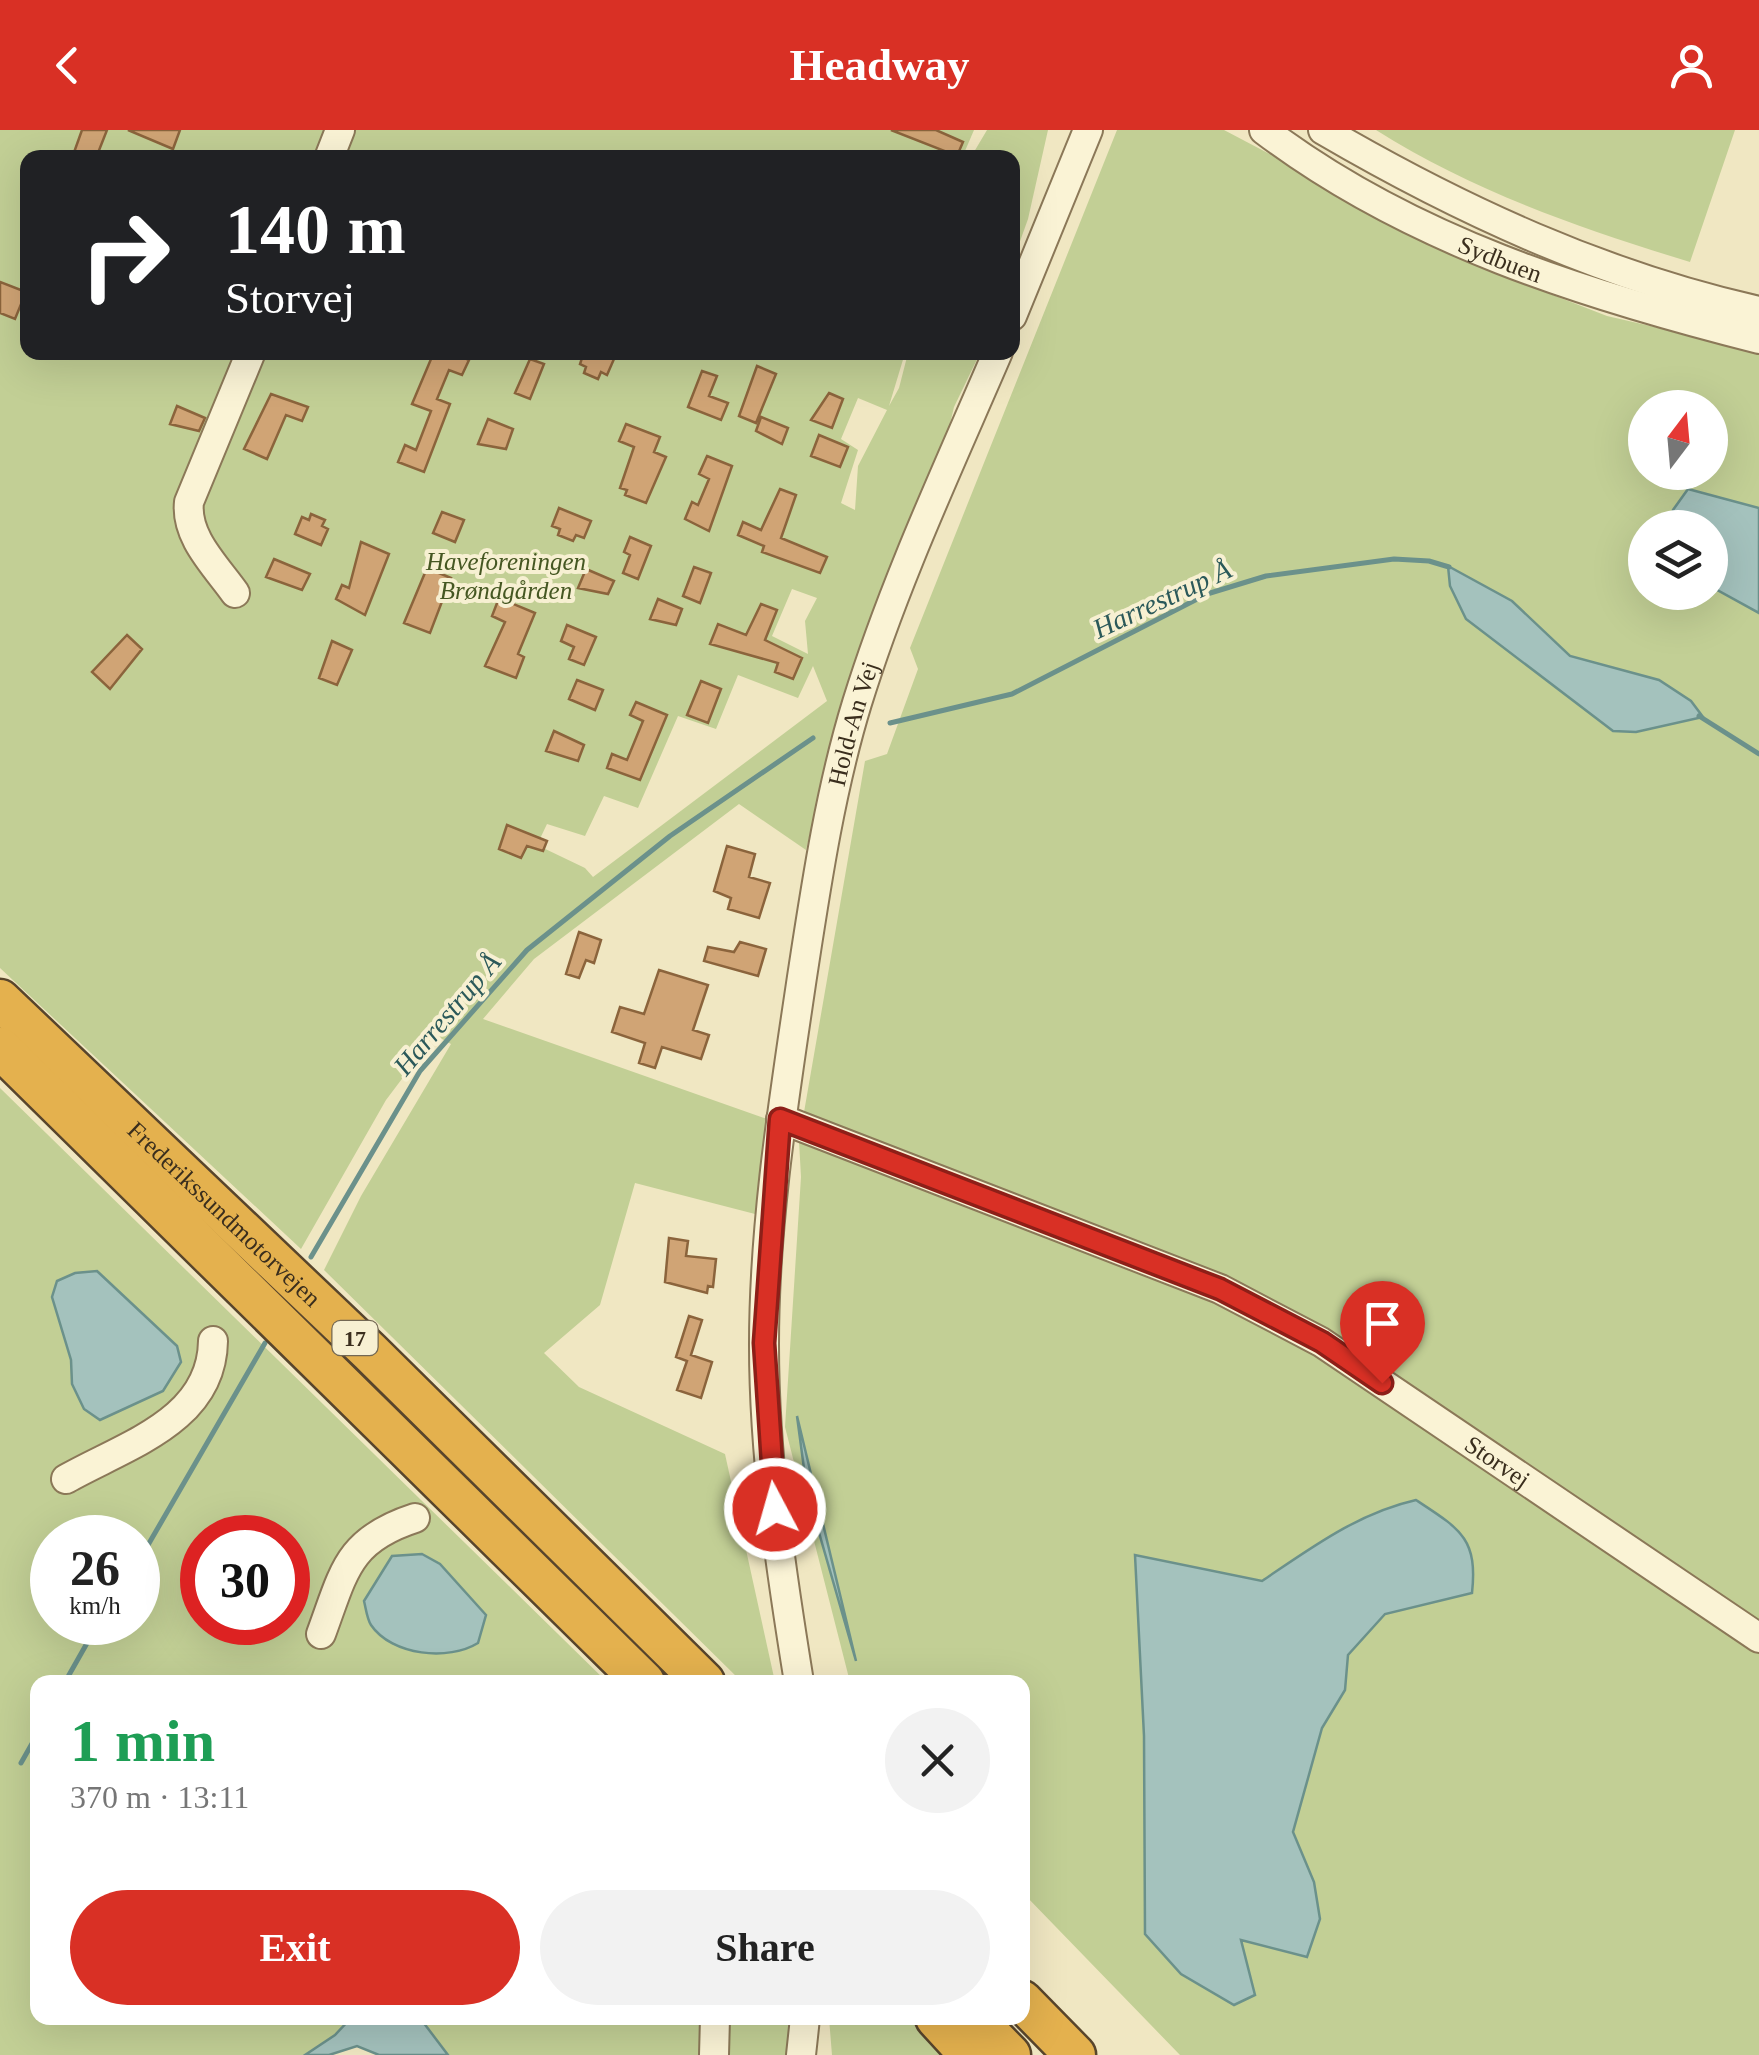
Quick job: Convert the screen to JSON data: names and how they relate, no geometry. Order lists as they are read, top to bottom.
{
  "streets": {
    "highway": ["Frederikssundmotorvejen", "17"],
    "street": ["Sydbuen", "Hold-An Vej", "Storvej"]
  },
  "crossings": [
    ["Hold-An Vej", "Storvej"]
  ],
  "water": ["Harrestrup Å"],
  "parks": ["Haveforeningen Brøndgården"],
  "north": "top",
  "page": {
    "header": "Headway",
    "turn": ["140 m", "Storvej"],
    "speed": "26 km/h",
    "limit": "30",
    "heading": ["1 min", "370 m · 13:11"],
    "buttons": ["Exit", "Share"]
  }
}
